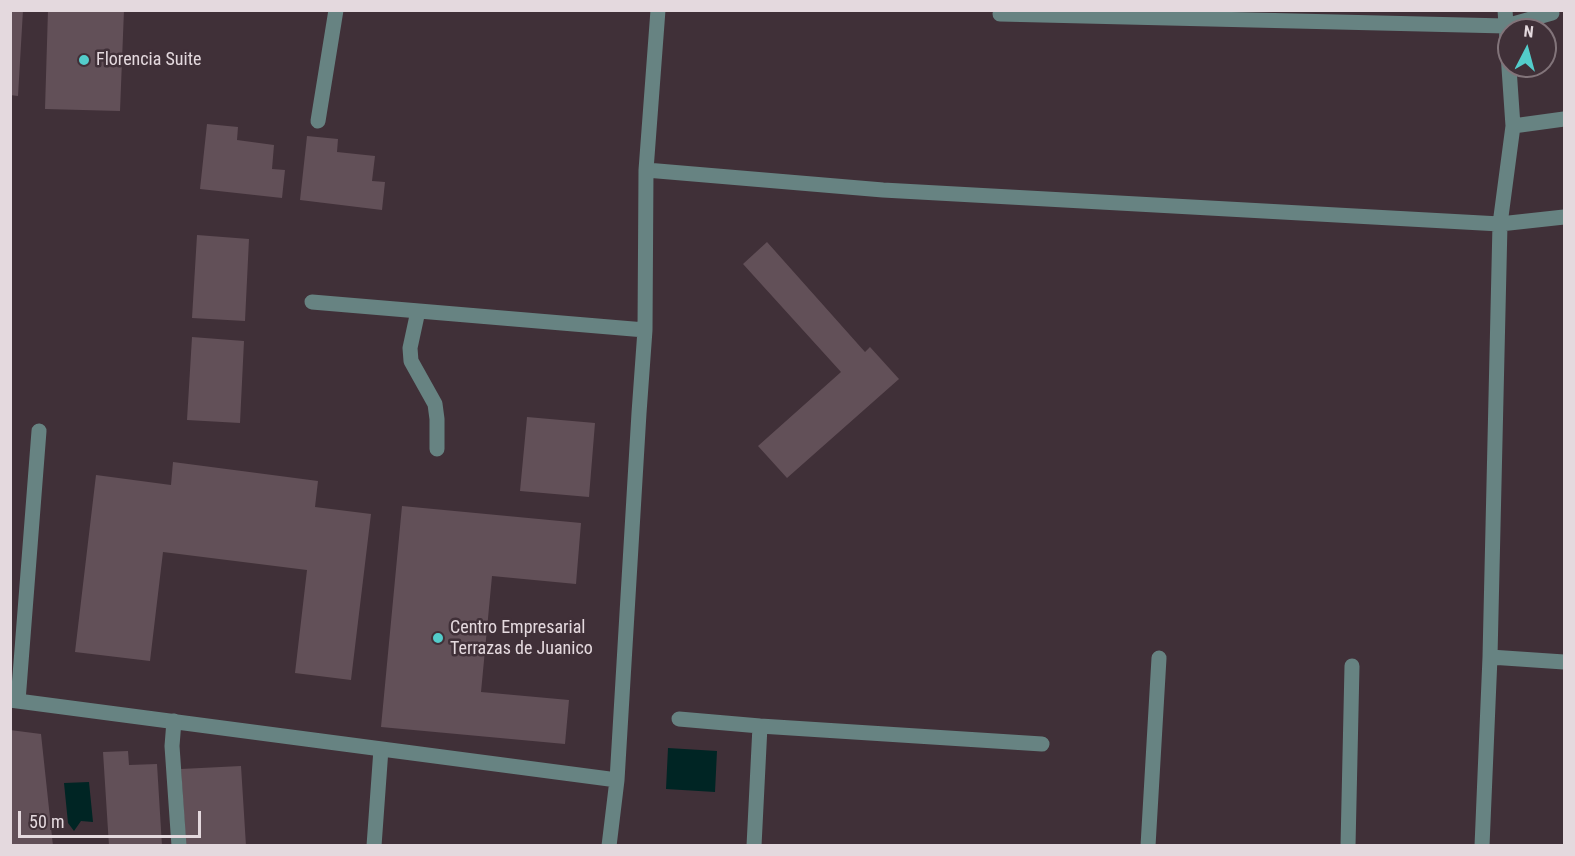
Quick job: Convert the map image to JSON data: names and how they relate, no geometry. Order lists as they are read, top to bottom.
{
  "places": ["Florencia Suite", "Centro Empresarial Terrazas de Juanico"],
  "scale_bar": "50 m",
  "north": "top"
}
